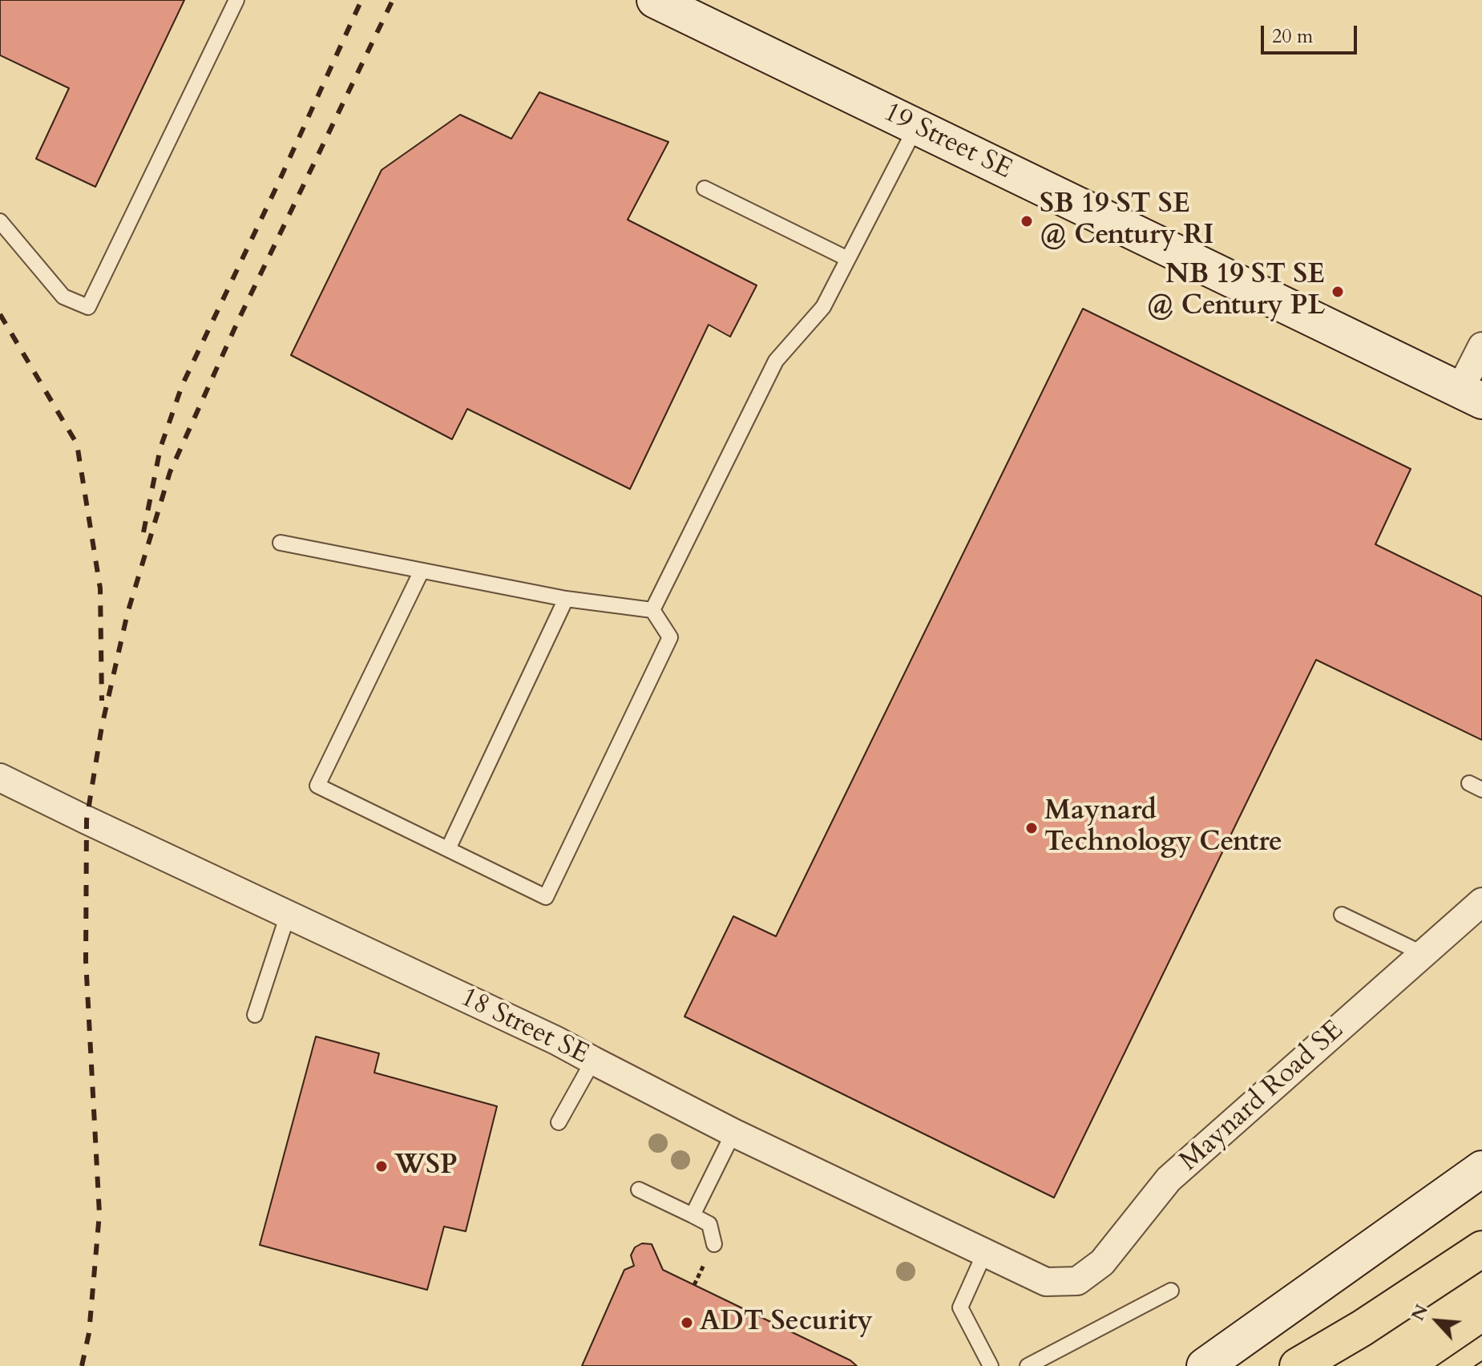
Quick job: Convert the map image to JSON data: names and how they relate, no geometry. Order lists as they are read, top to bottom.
{
  "streets": {
    "street": ["19 Street SE", "18 Street SE", "Maynard Road SE"]
  },
  "crossings": [
    ["18 Street SE", "Maynard Road SE"]
  ],
  "places": [
    "SB 19 ST SE @ Century RI",
    "NB 19 ST SE @ Century PL",
    "Maynard Technology Centre",
    "WSP",
    "ADT Security"
  ],
  "scale_bar": "20 m",
  "north": "top left"
}
